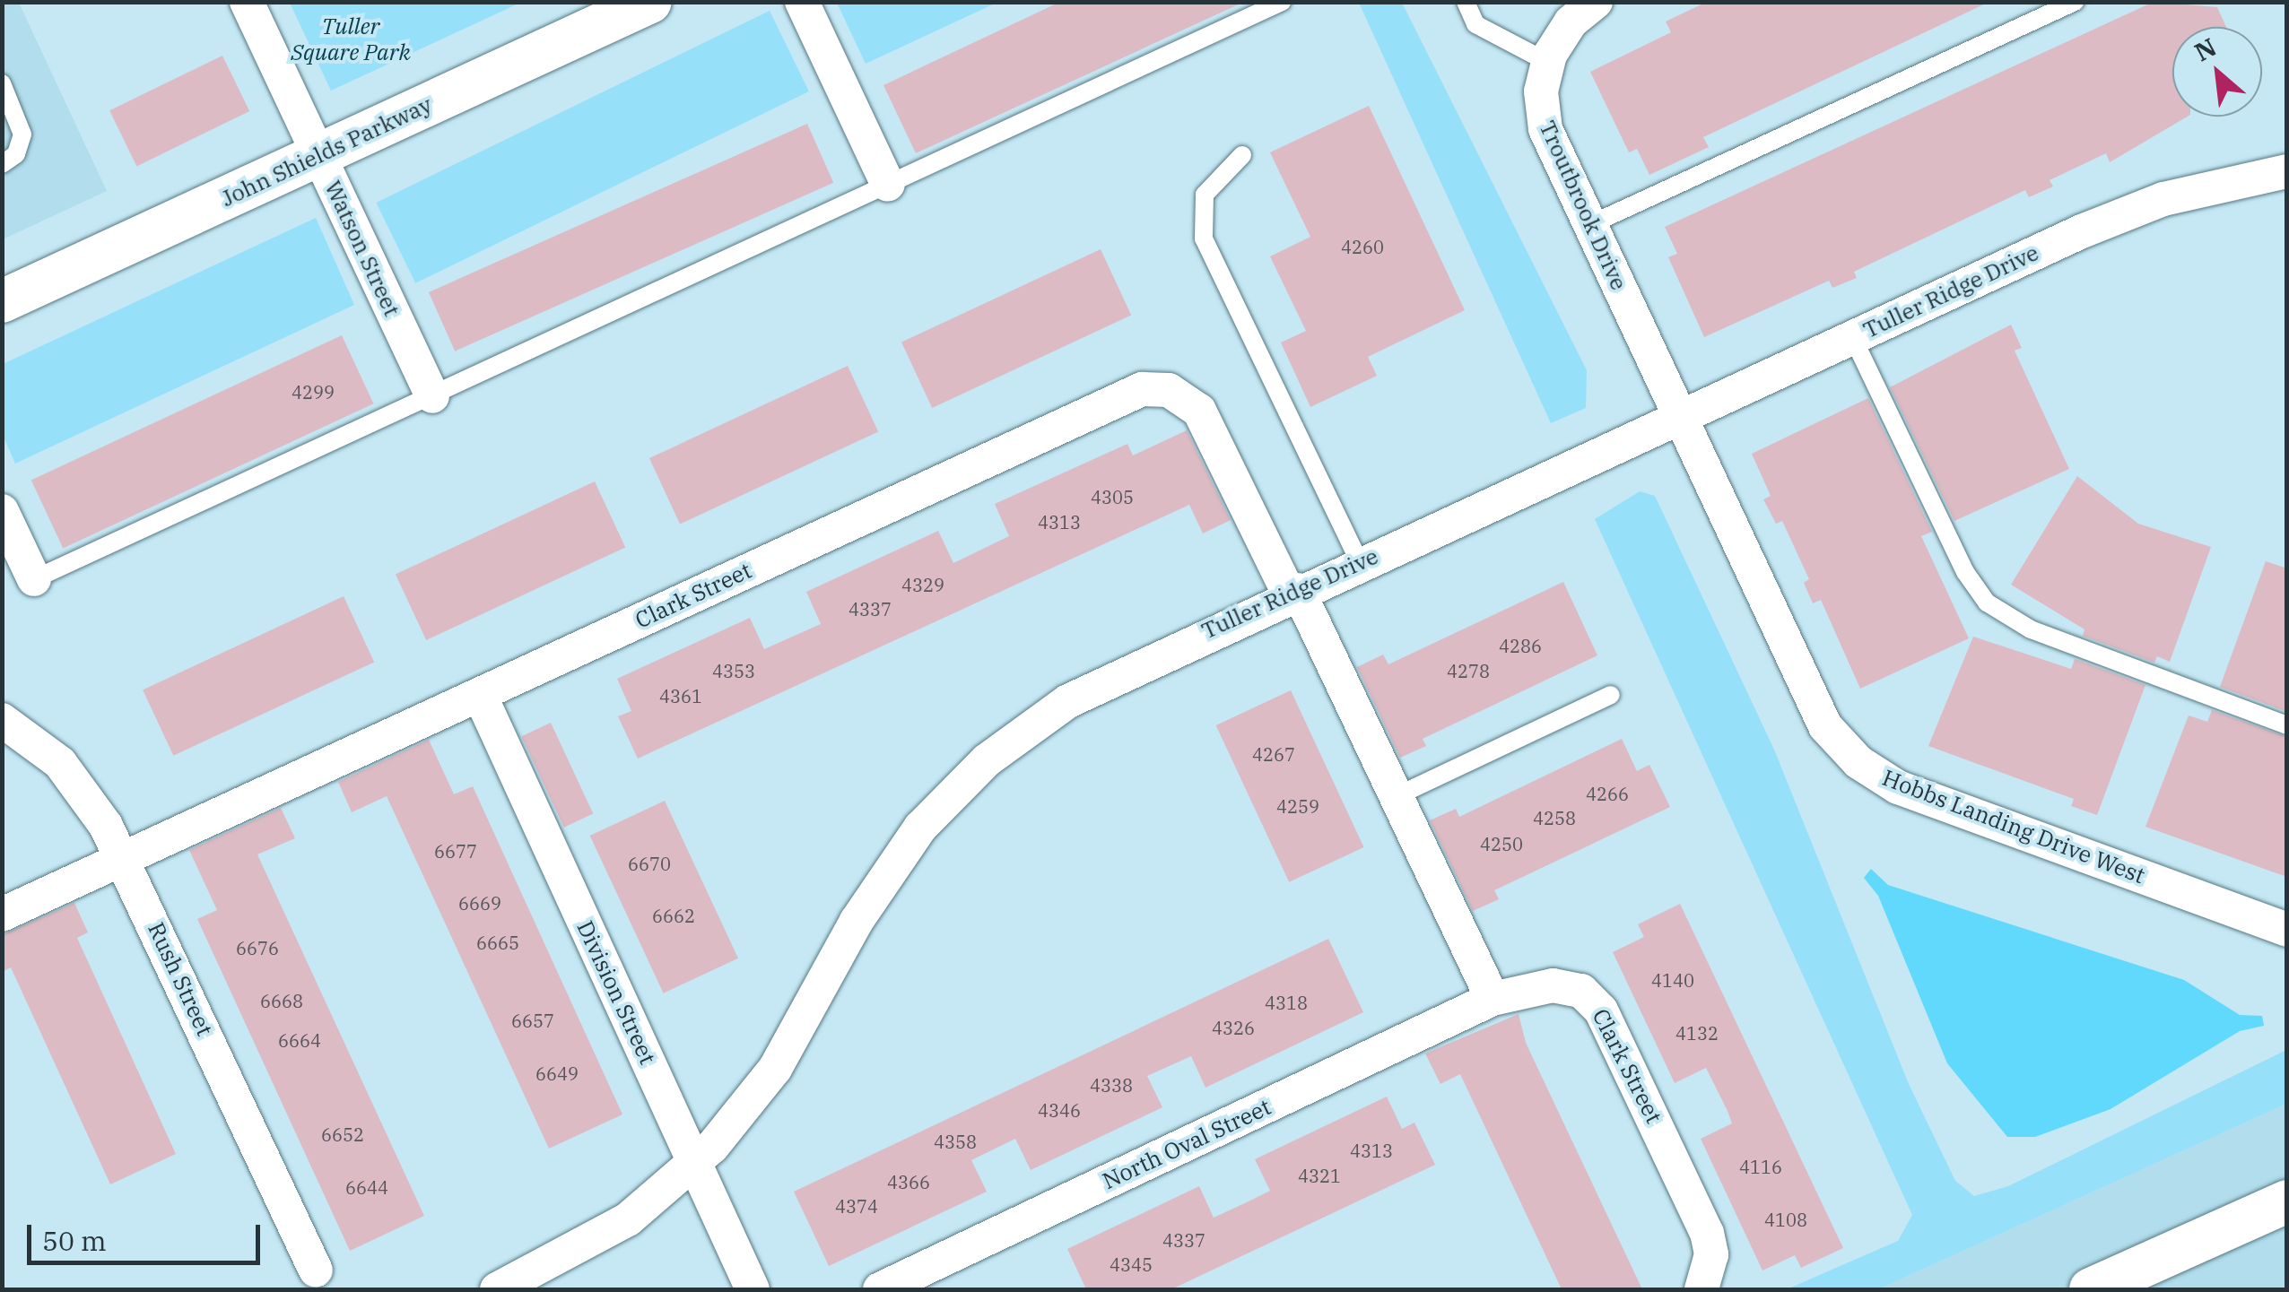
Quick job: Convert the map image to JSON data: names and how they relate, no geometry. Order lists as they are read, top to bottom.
{
  "streets": {
    "street": [
      "John Shields Parkway",
      "Troutbrook Drive",
      "Watson Street",
      "Tuller Ridge Drive",
      "Clark Street",
      "Hobbs Landing Drive West",
      "Rush Street",
      "Division Street",
      "North Oval Street"
    ]
  },
  "crossings": [
    ["John Shields Parkway", "Watson Street"],
    ["Troutbrook Drive", "Tuller Ridge Drive"],
    ["Troutbrook Drive", "Hobbs Landing Drive West"],
    ["Tuller Ridge Drive", "Clark Street"],
    ["Tuller Ridge Drive", "Hobbs Landing Drive West"],
    ["Tuller Ridge Drive", "Division Street"],
    ["Clark Street", "Rush Street"],
    ["Clark Street", "Division Street"],
    ["Clark Street", "North Oval Street"]
  ],
  "parks": ["Tuller Square Park"],
  "house_numbers": [
    "4260",
    "4299",
    "4305",
    "4313",
    "4329",
    "4337",
    "4286",
    "4353",
    "4278",
    "4361",
    "4267",
    "4266",
    "4259",
    "4258",
    "4250",
    "6677",
    "6670",
    "6669",
    "6662",
    "6665",
    "6676",
    "4140",
    "6668",
    "4318",
    "6657",
    "4326",
    "4132",
    "6664",
    "6649",
    "4338",
    "4346",
    "6652",
    "4358",
    "4313",
    "4116",
    "4321",
    "4366",
    "6644",
    "4374",
    "4108",
    "4337",
    "4345"
  ],
  "scale_bar": "50 m",
  "north": "top left"
}
